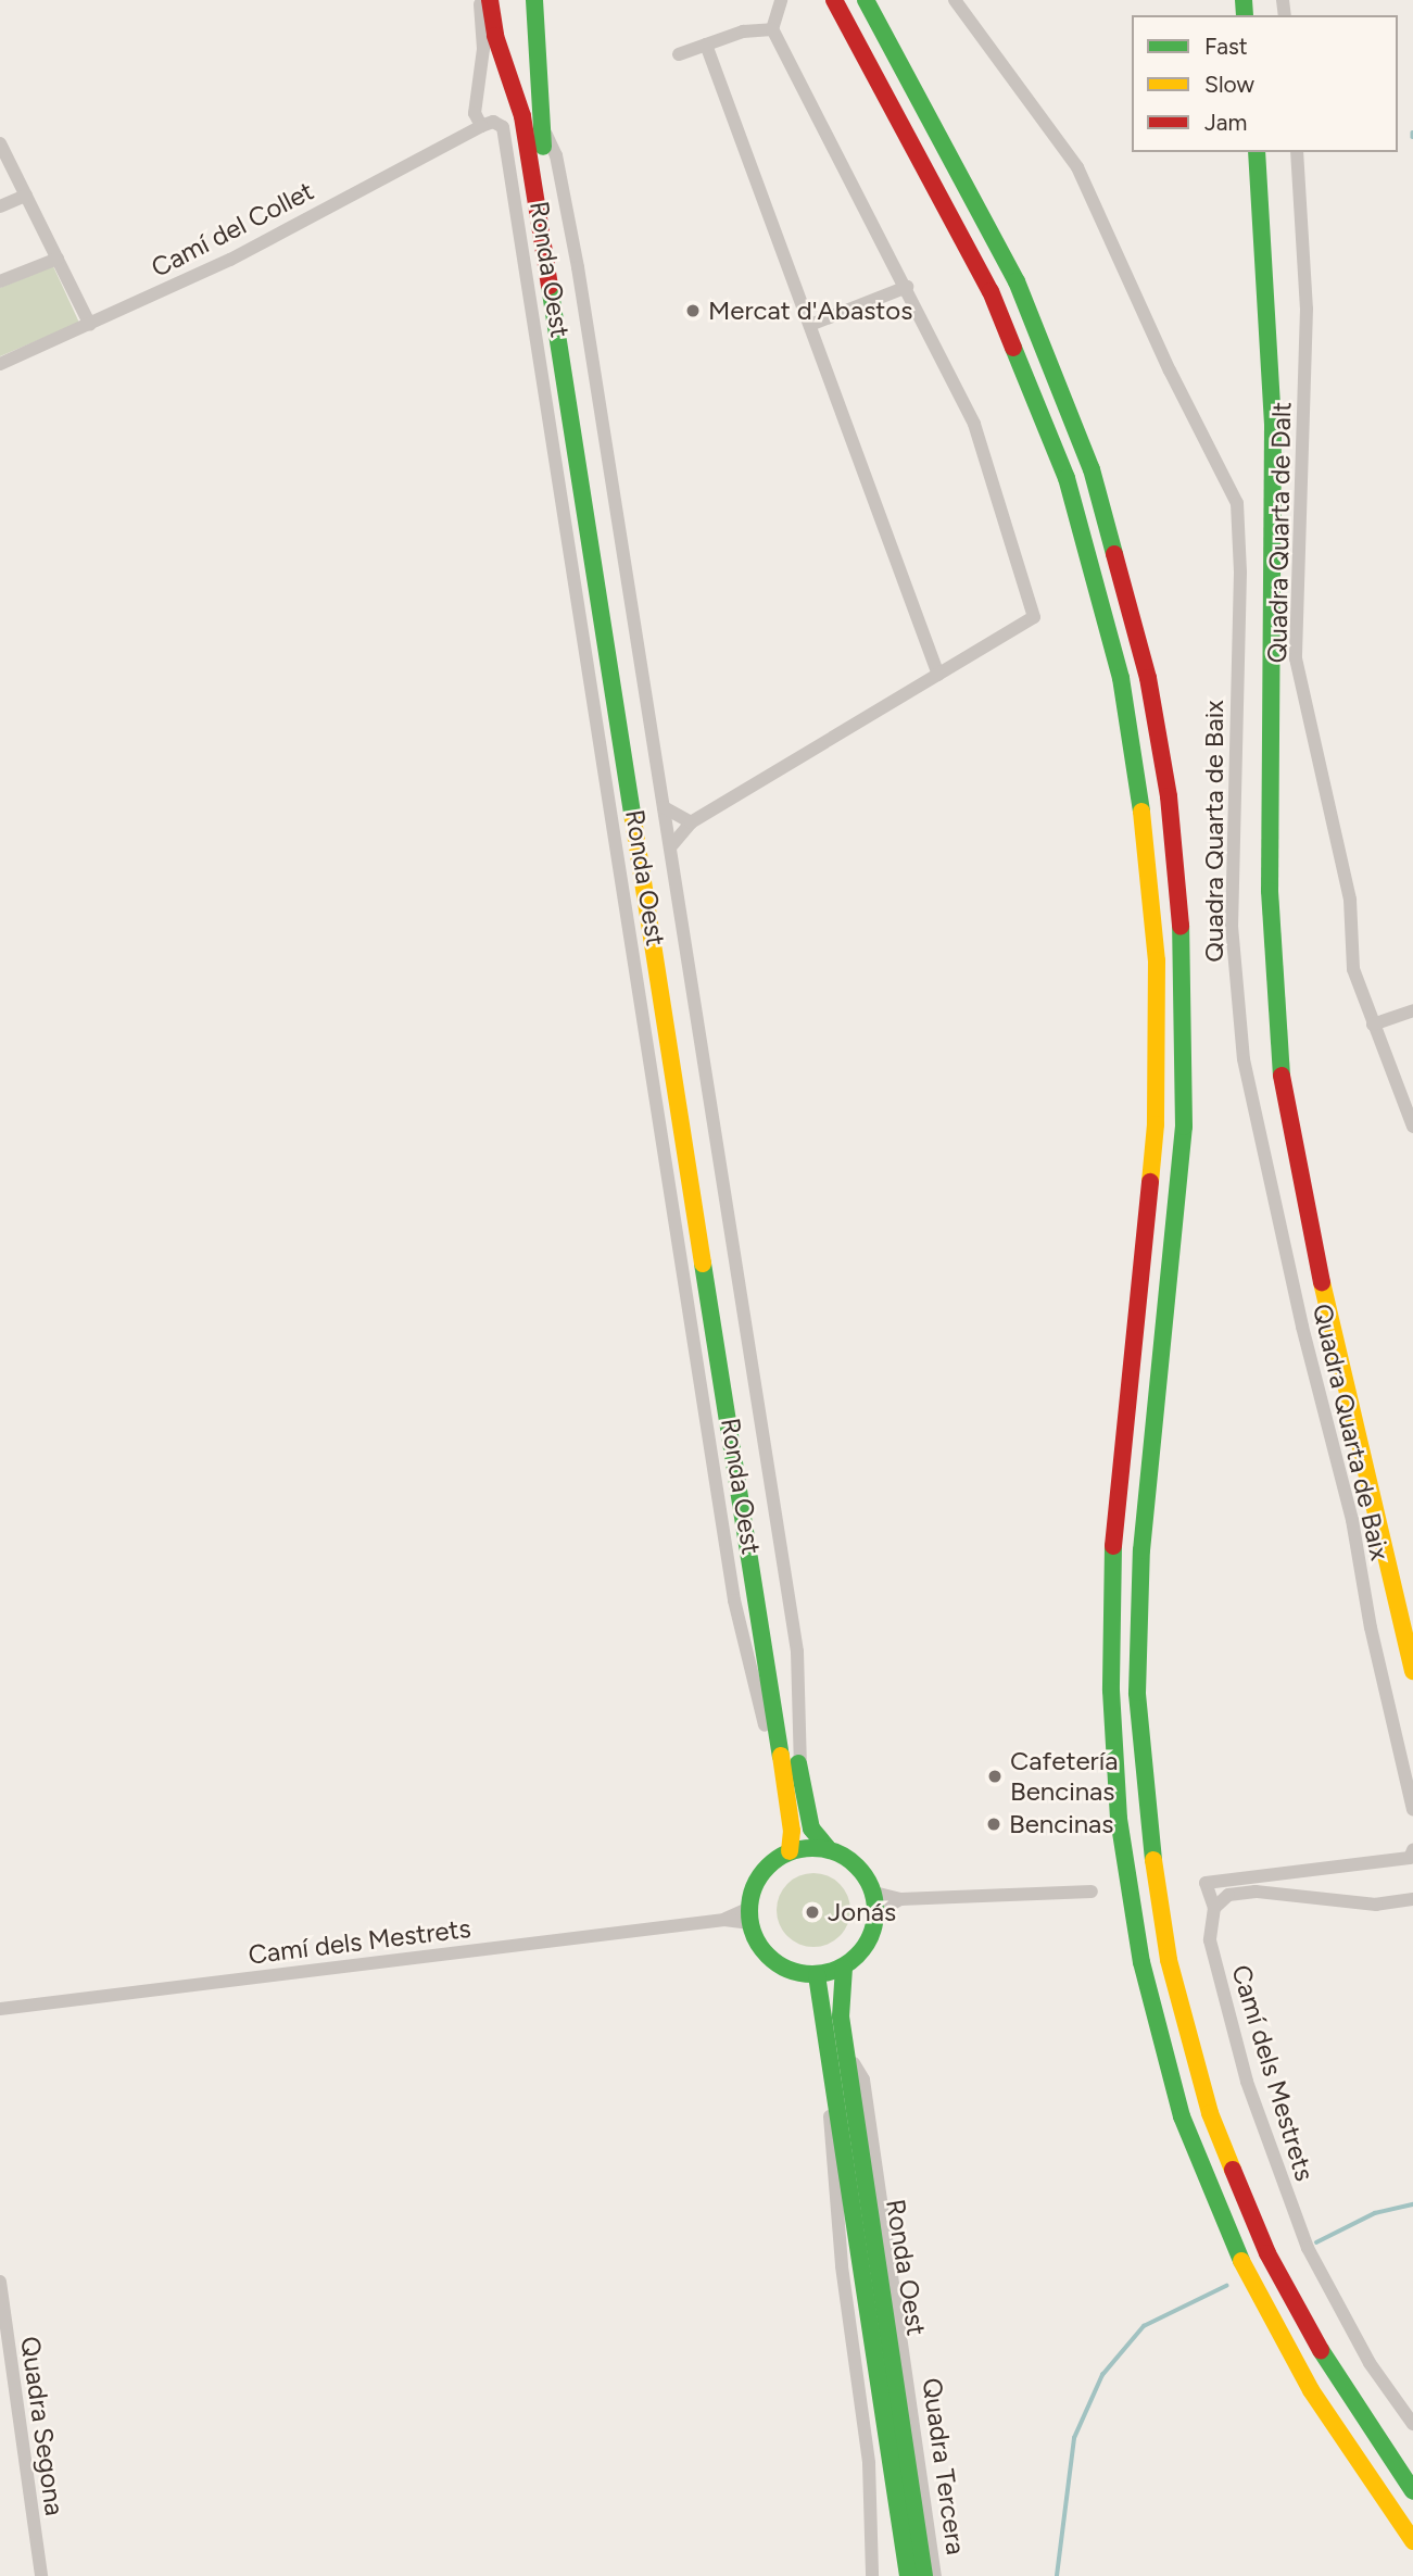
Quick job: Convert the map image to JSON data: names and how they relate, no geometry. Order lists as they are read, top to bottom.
{
  "streets": {
    "main road": ["Ronda Oest"],
    "street": [
      "Camí del Collet",
      "Quadra Quarta de Dalt",
      "Quadra Quarta de Baix",
      "Camí dels Mestrets",
      "Quadra Segona",
      "Quadra Tercera"
    ]
  },
  "crossings": [
    ["Camí del Collet", "Ronda Oest"],
    ["Ronda Oest", "Camí dels Mestrets"],
    ["Ronda Oest", "Quadra Tercera"]
  ],
  "places": [
    "Mercat d'Abastos",
    "Cafetería Bencinas",
    "Bencinas",
    "Jonás"
  ],
  "legend": ["Fast", "Slow", "Jam"]
}
